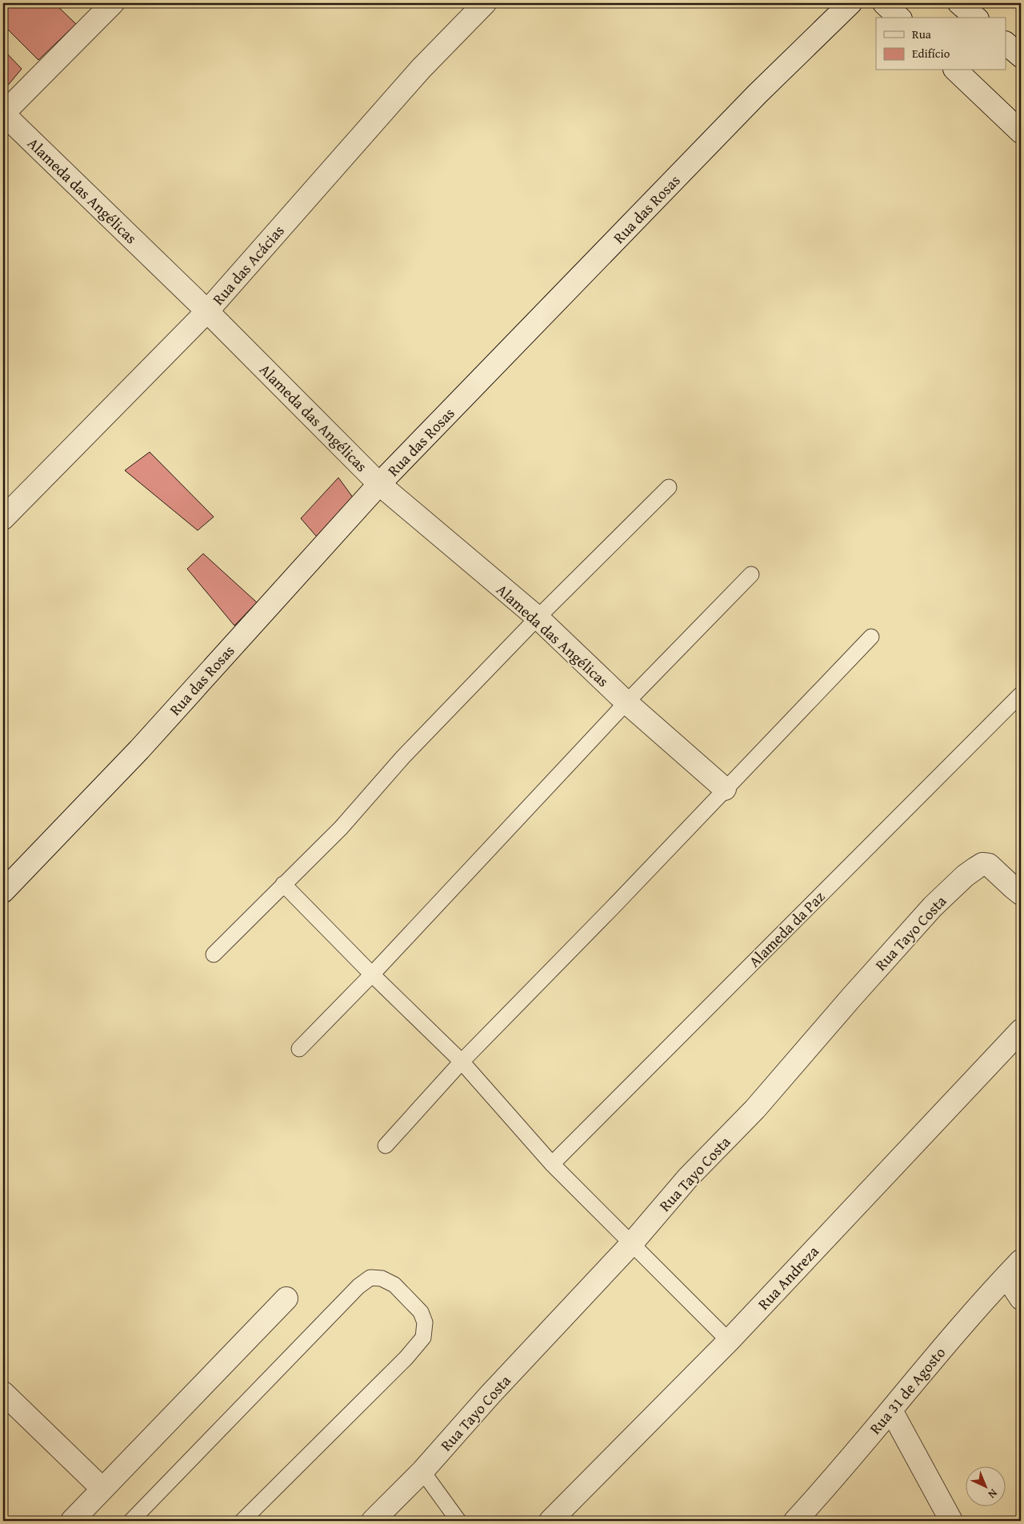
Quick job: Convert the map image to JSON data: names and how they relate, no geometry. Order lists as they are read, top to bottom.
{
  "streets": {
    "street": [
      "Alameda das Angélicas",
      "Rua das Rosas",
      "Rua das Acácias",
      "Rua Tayo Costa",
      "Rua Andreza",
      "Rua 31 de Agosto"
    ],
    "lane": ["Alameda da Paz"]
  },
  "crossings": [
    ["Alameda das Angélicas", "Rua das Rosas"],
    ["Alameda das Angélicas", "Rua das Acácias"]
  ],
  "legend": ["Rua", "Edifício"],
  "north": "bottom right"
}
